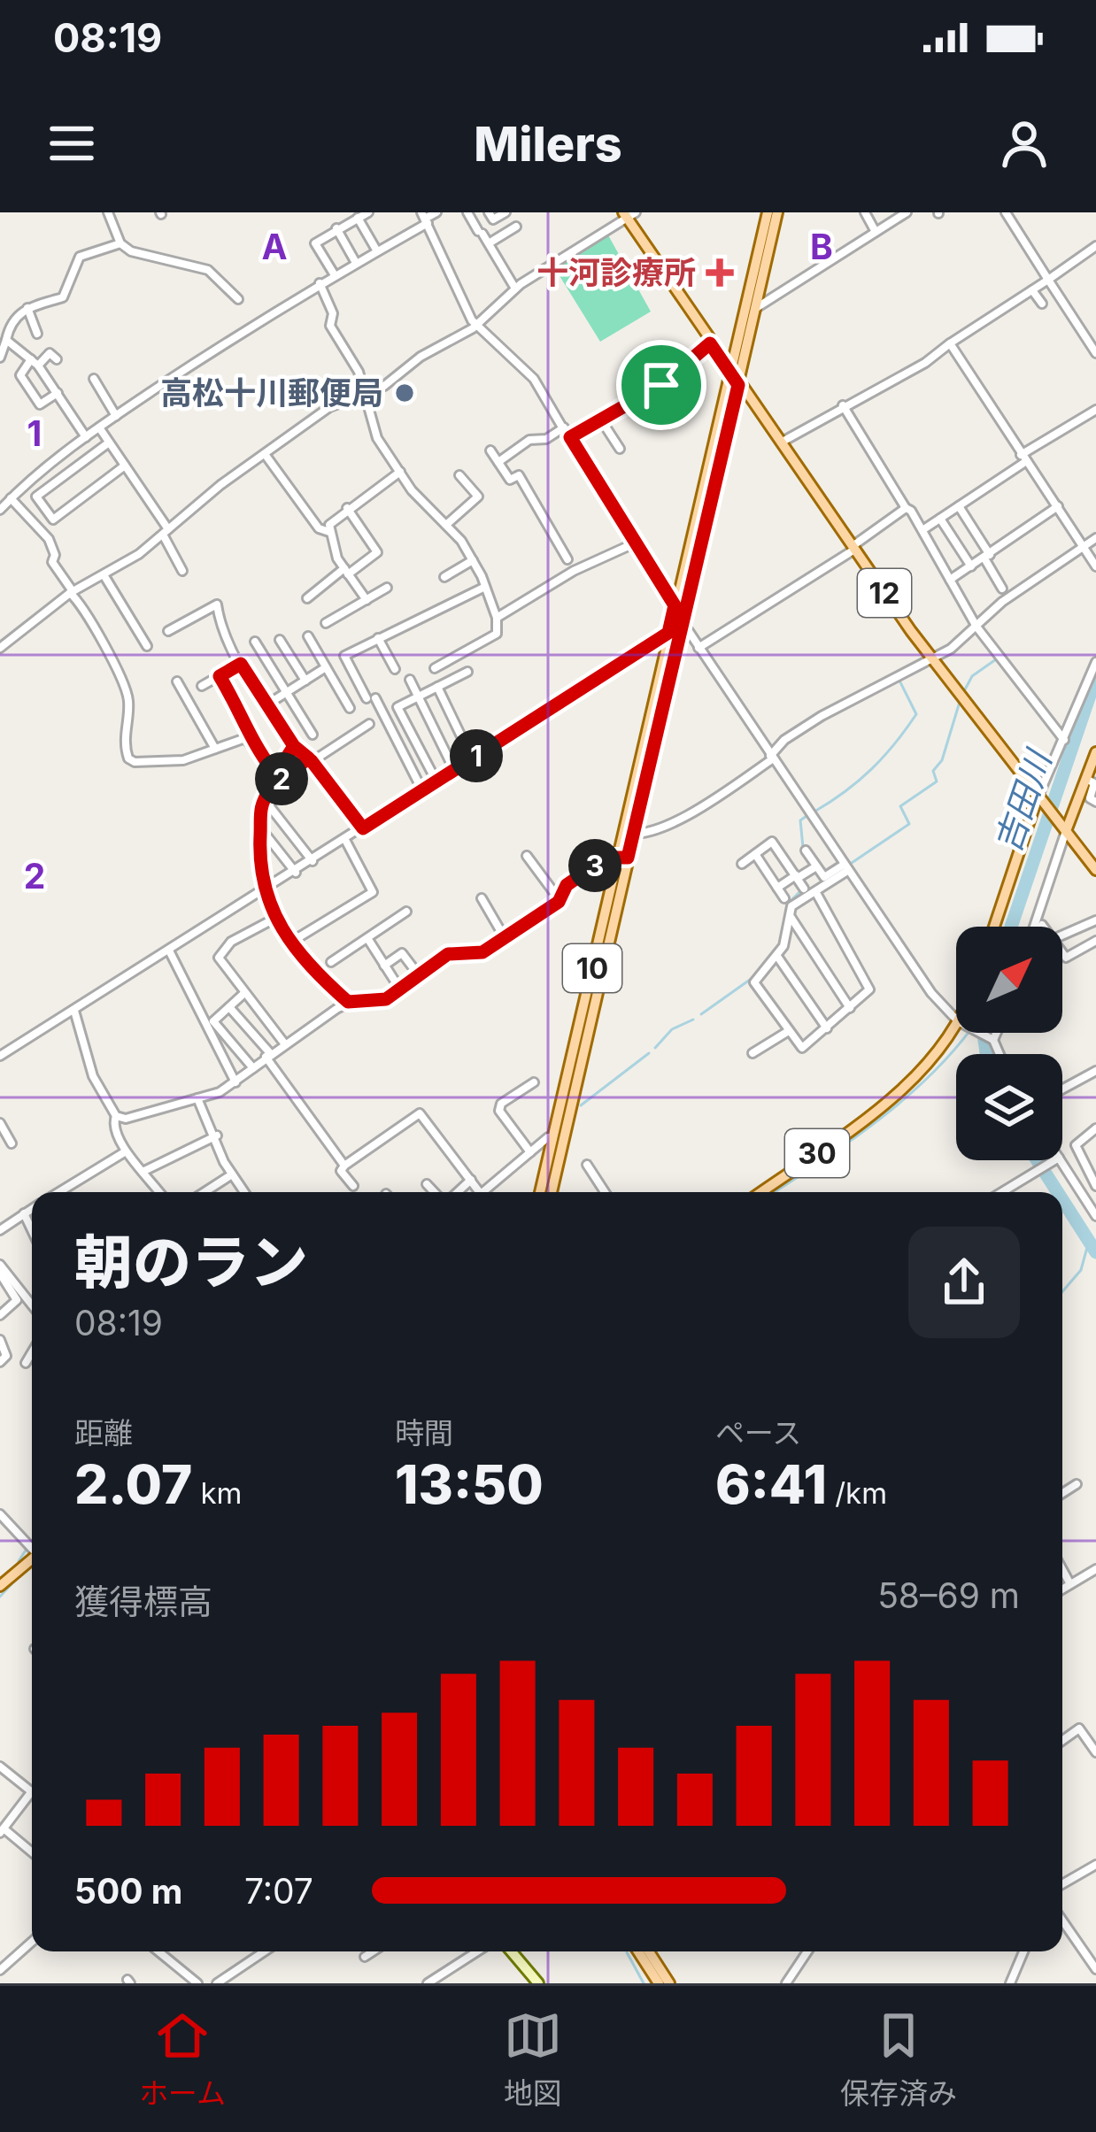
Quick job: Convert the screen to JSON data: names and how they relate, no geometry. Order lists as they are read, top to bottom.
{
  "streets": {
    "main road": ["12", "10", "30"]
  },
  "crossings": [
    ["12", "10"]
  ],
  "water": ["吉田川"],
  "places": {
    "health": ["十河診療所"],
    "other": ["高松十川郵便局"]
  },
  "north": "top right",
  "page": {
    "status": "08:19",
    "header": "Milers",
    "pins": ["1", "2", "3"],
    "heading": ["朝のラン", "08:19"],
    "stats": [
      ["距離", "2.07 km"],
      ["時間", "13:50"],
      ["ペース", "6:41 /km"]
    ],
    "chart": ["獲得標高", "58–69 m"],
    "list": [
      {
        "name": "500 m",
        "note": "7:07"
      }
    ],
    "tabs": ["ホーム", "地図", "保存済み"]
  },
  "grid": {
    "columns": ["A", "B"],
    "rows": ["1", "2"]
  }
}
